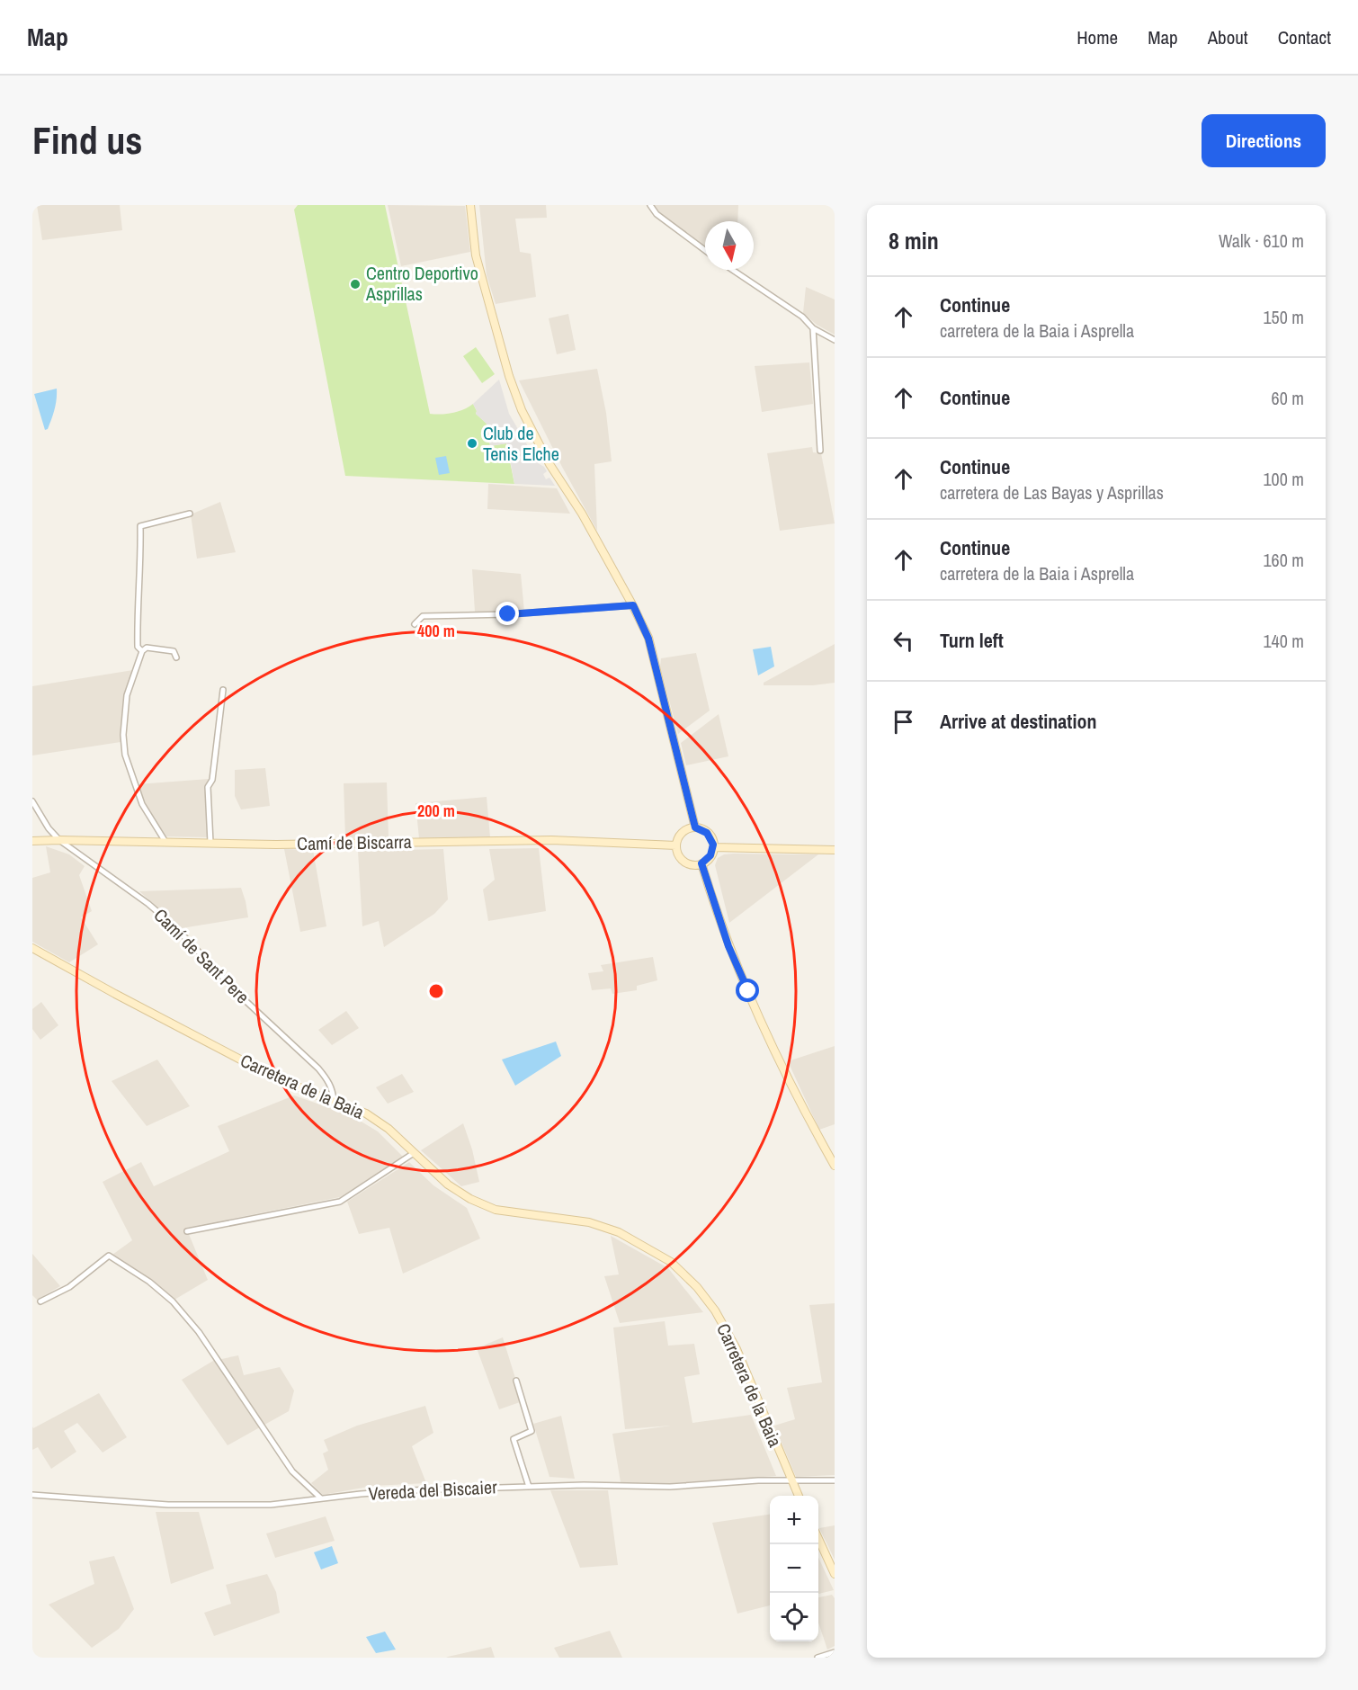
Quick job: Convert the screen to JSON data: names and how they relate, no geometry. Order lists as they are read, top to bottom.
{
  "streets": {
    "main road": ["Camí de Biscarra", "Carretera de la Baia"],
    "street": ["Camí de Sant Pere", "Vereda del Biscaier"]
  },
  "crossings": [
    ["Camí de Biscarra", "Camí de Sant Pere"],
    ["Camí de Sant Pere", "Carretera de la Baia"],
    ["Carretera de la Baia", "Vereda del Biscaier"]
  ],
  "places": ["Centro Deportivo Asprillas", "Club de Tenis Elche"],
  "north": "bottom",
  "page": {
    "header": "Map",
    "nav": [
      "Home",
      "Map",
      "About",
      "Contact"
    ],
    "buttons": "Directions",
    "title": "Find us",
    "heading": ["8 min", "Walk · 610 m"],
    "list": [
      ["Continue", "carretera de la Baia i Asprella", "150 m"],
      ["Continue", "60 m"],
      ["Continue", "carretera de Las Bayas y Asprillas", "100 m"],
      ["Continue", "carretera de la Baia i Asprella", "160 m"],
      ["Turn left", "140 m"],
      "Arrive at destination"
    ],
    "map_buttons": ["+", "−"]
  },
  "rings": ["400 m", "200 m"]
}
